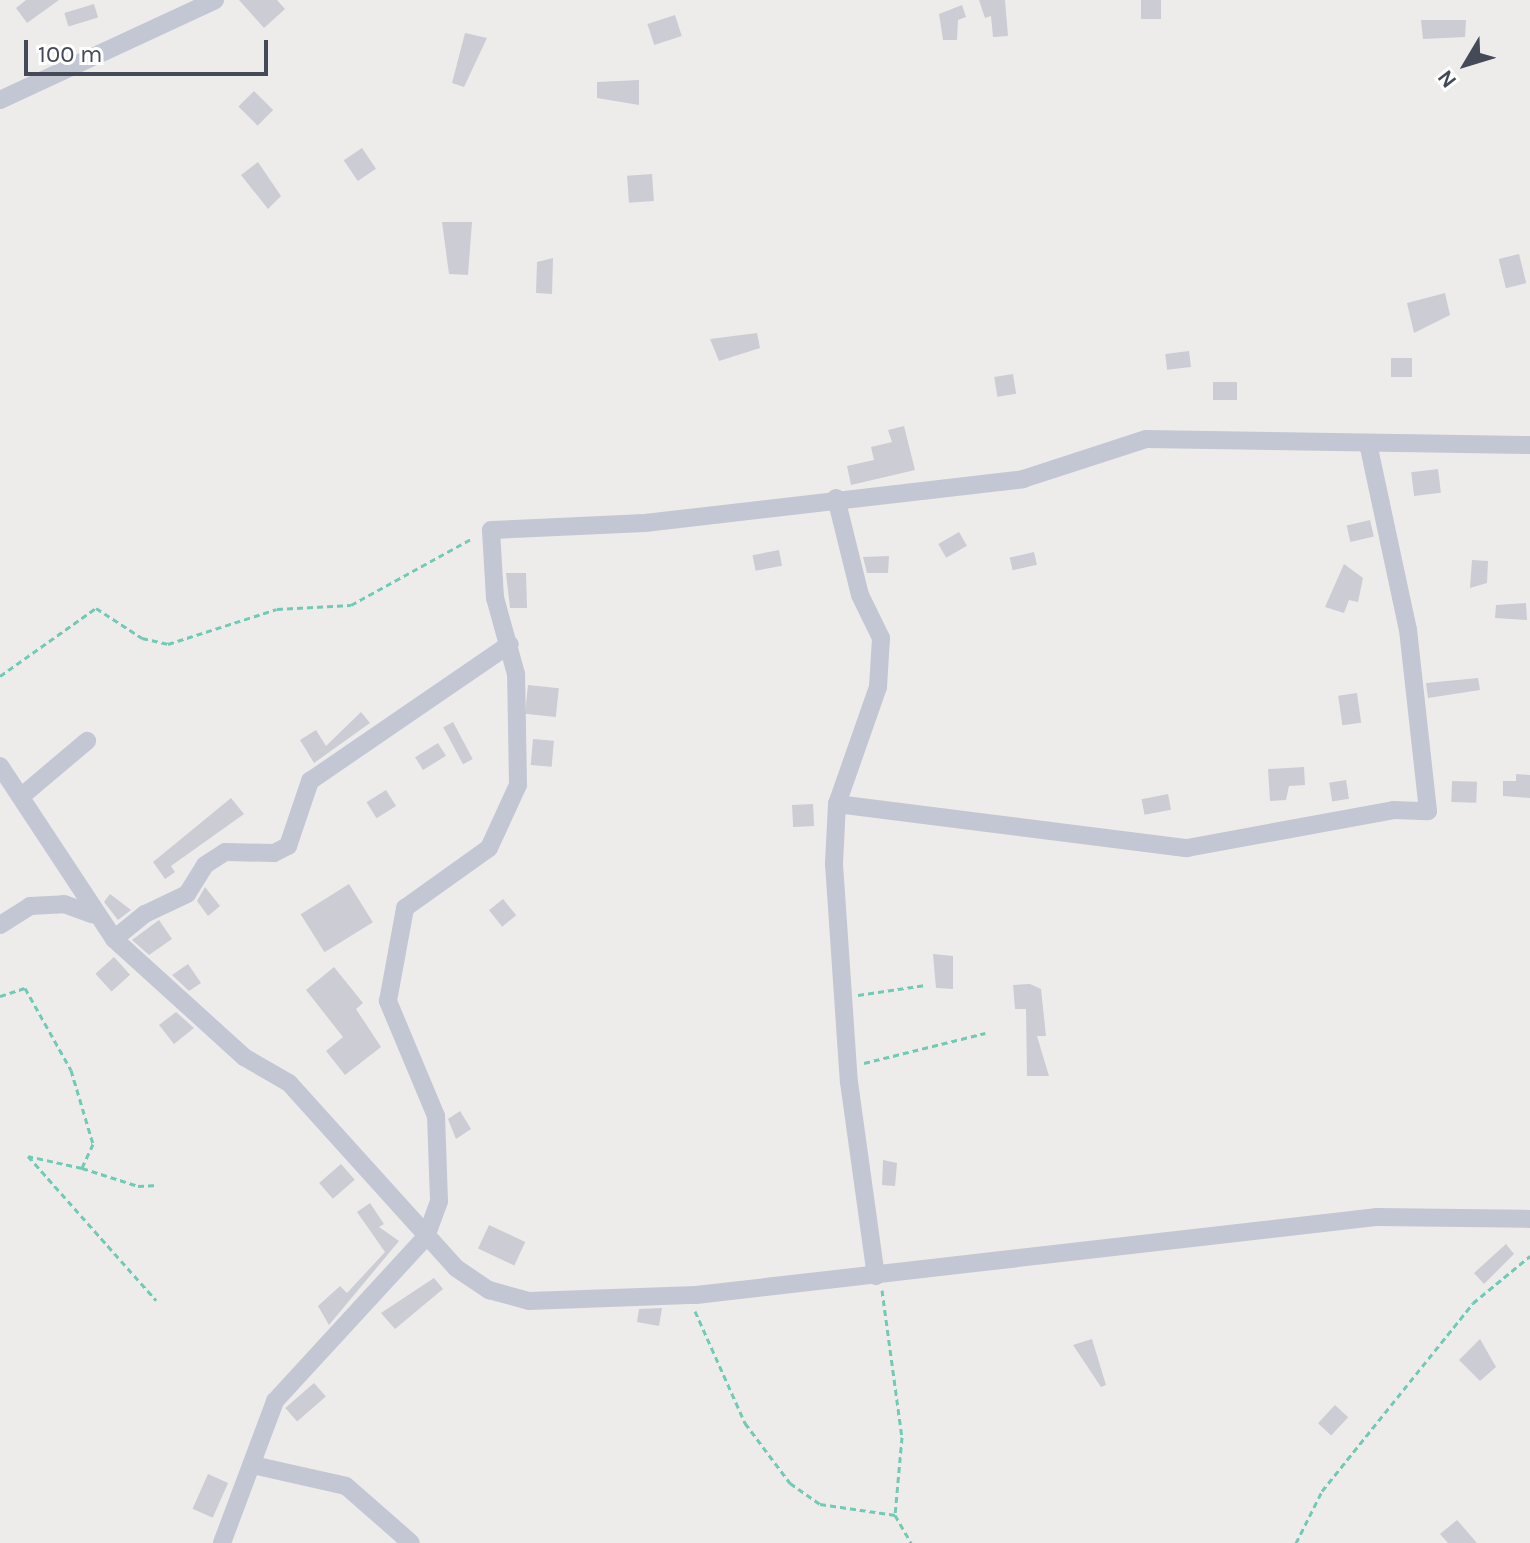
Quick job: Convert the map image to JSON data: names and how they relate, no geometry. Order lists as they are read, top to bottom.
{
  "scale_bar": "100 m",
  "north": "bottom left"
}
